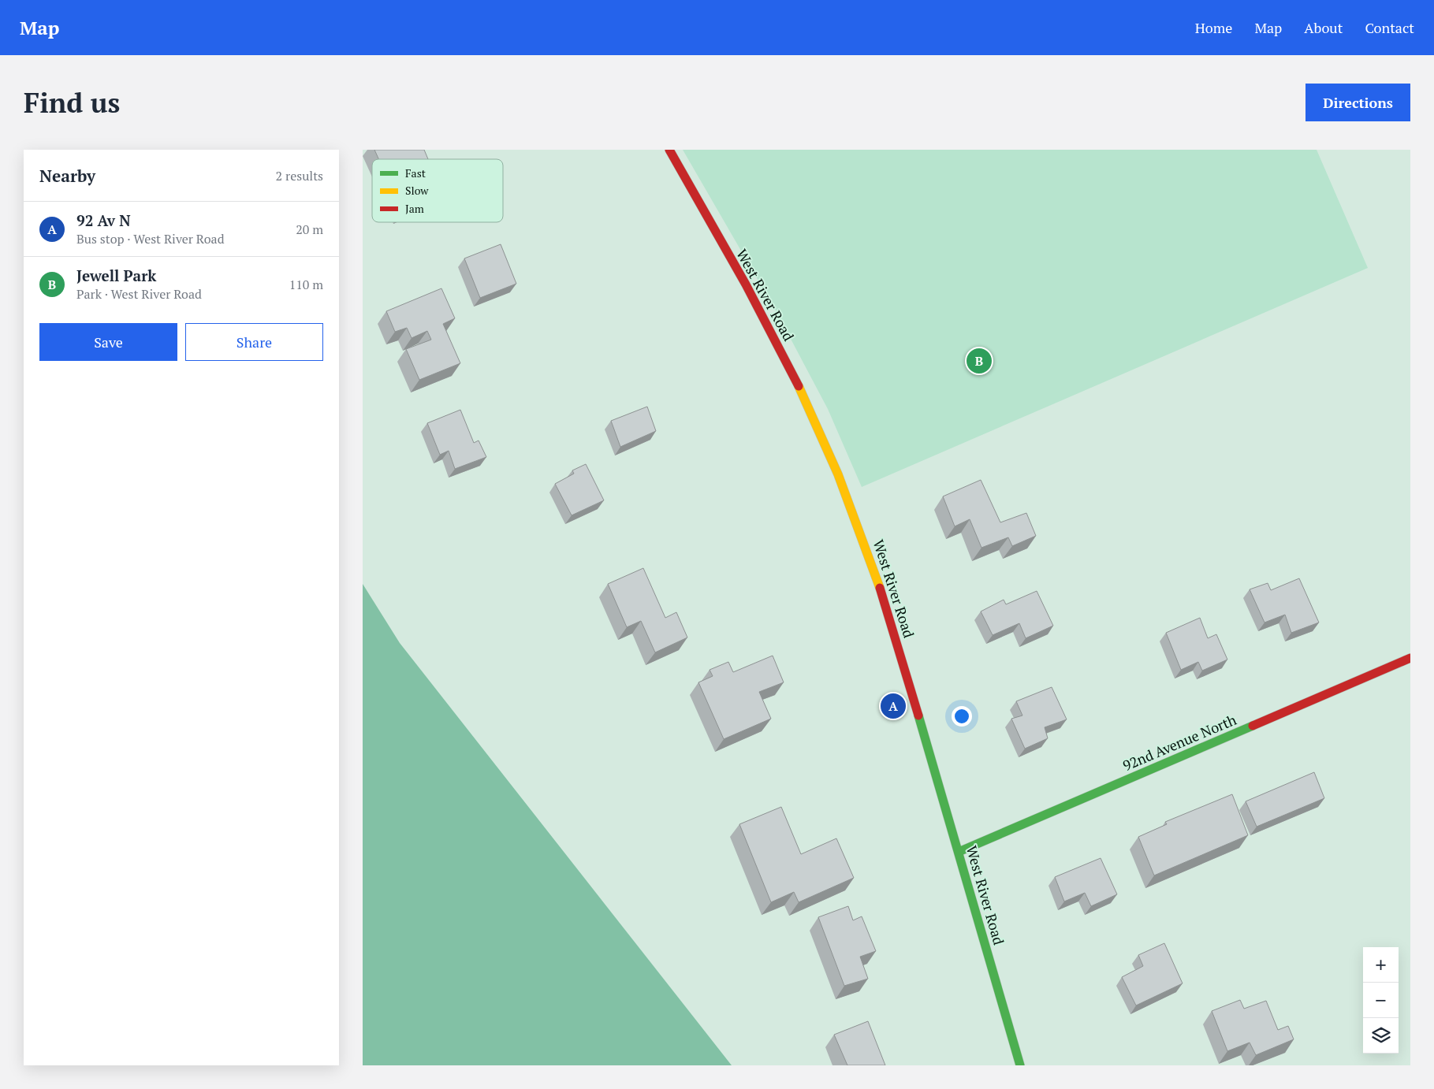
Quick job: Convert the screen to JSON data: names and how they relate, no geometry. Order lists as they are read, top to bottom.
{
  "streets": {
    "street": ["West River Road", "92nd Avenue North"]
  },
  "crossings": [
    ["West River Road", "92nd Avenue North"]
  ],
  "legend": ["Fast", "Slow", "Jam"],
  "page": {
    "header": "Map",
    "nav": [
      "Home",
      "Map",
      "About",
      "Contact"
    ],
    "buttons": [
      "Directions",
      ["Save", "Share"]
    ],
    "title": "Find us",
    "heading": ["Nearby", "2 results"],
    "list": [
      {
        "mark": "A",
        "name": "92 Av N",
        "note": "Bus stop · West River Road",
        "value": "20 m"
      },
      {
        "mark": "B",
        "name": "Jewell Park",
        "note": "Park · West River Road",
        "value": "110 m"
      }
    ],
    "pins": ["B", "A"],
    "map_buttons": ["+", "−"]
  }
}
